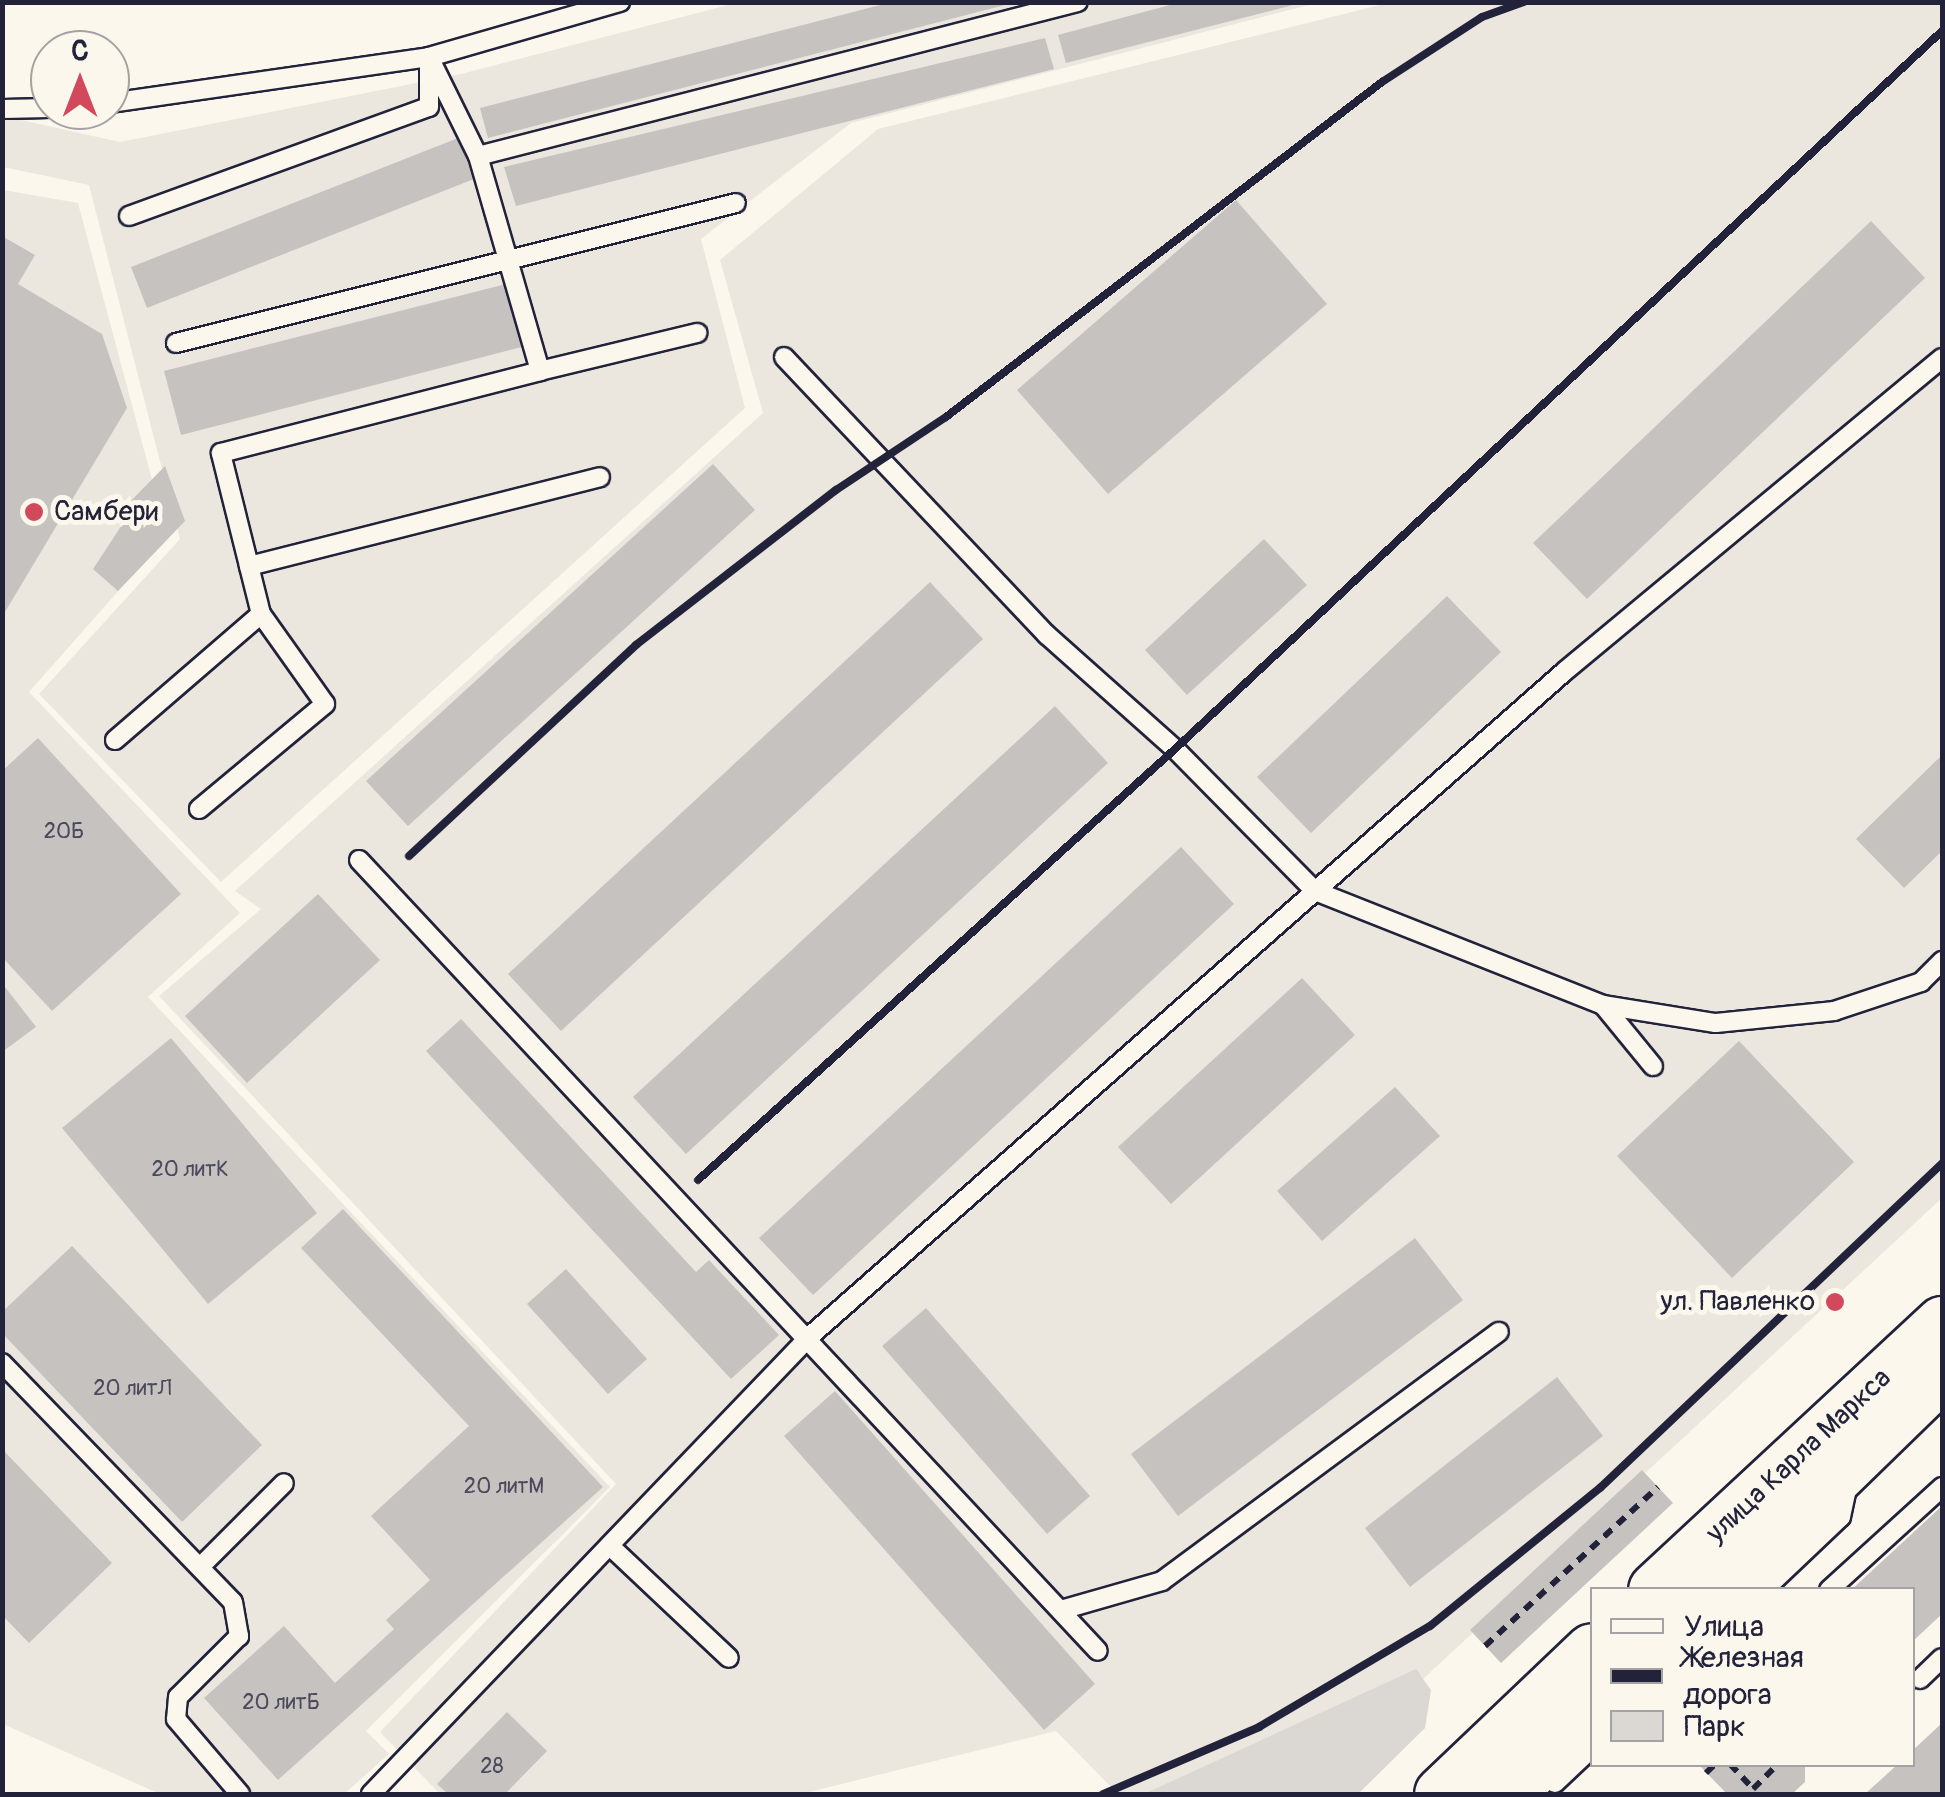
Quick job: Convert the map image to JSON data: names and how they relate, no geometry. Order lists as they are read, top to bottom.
{
  "streets": {
    "main road": ["улица Карла Маркса"]
  },
  "places": ["Самбери", "ул. Павленко"],
  "house_numbers": [
    "20Б",
    "20 литК",
    "20 литЛ",
    "20 литМ",
    "20 литБ",
    "28"
  ],
  "legend": ["Улица", "Железная дорога", "Парк"],
  "north": "top"
}
